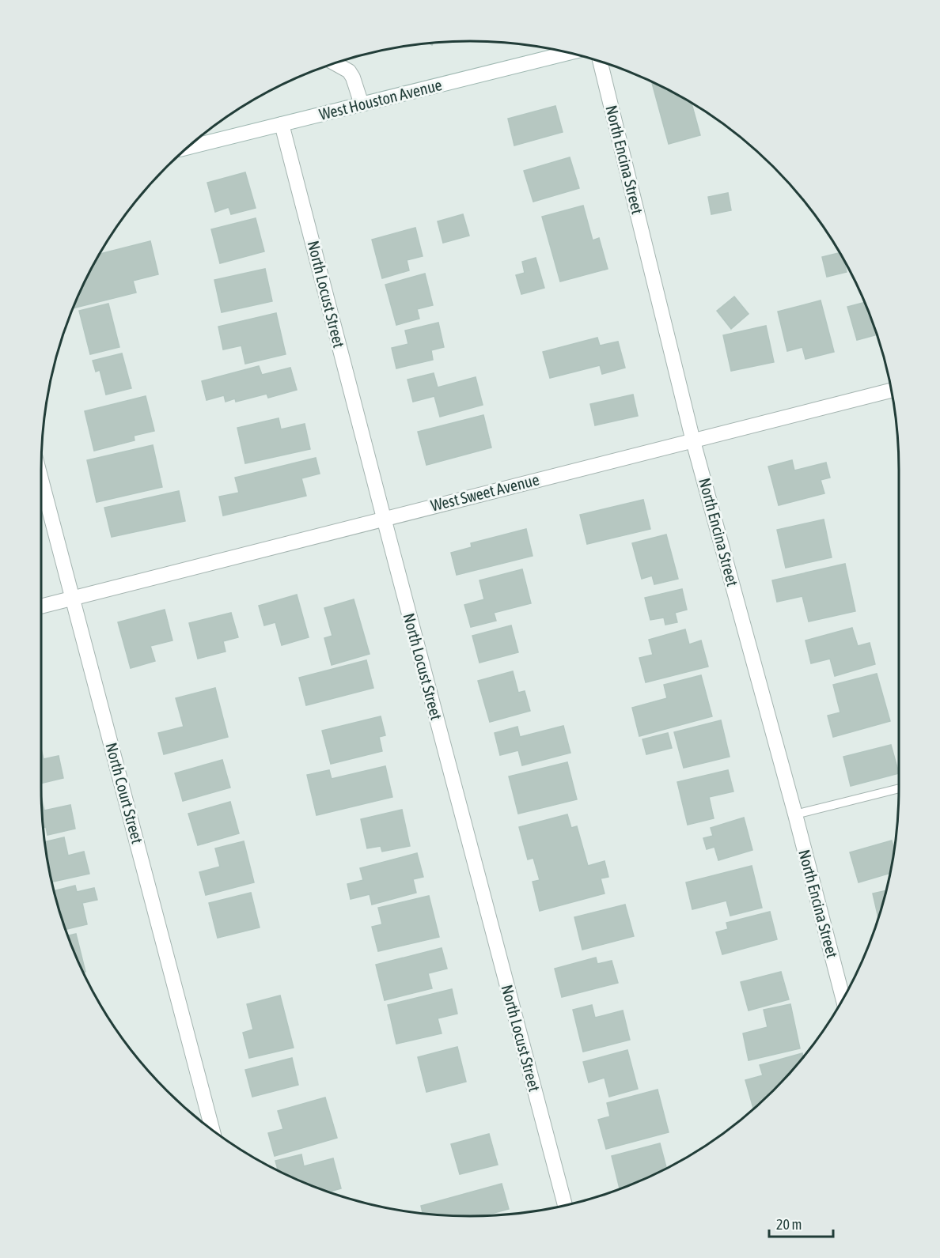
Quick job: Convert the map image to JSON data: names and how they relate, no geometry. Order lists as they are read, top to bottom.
{
  "streets": {
    "street": [
      "West Houston Avenue",
      "North Encina Street",
      "North Locust Street",
      "West Sweet Avenue",
      "North Court Street"
    ]
  },
  "crossings": [
    ["West Houston Avenue", "North Locust Street"],
    ["North Encina Street", "West Sweet Avenue"],
    ["North Locust Street", "West Sweet Avenue"],
    ["West Sweet Avenue", "North Court Street"]
  ],
  "scale_bar": "20 m"
}
